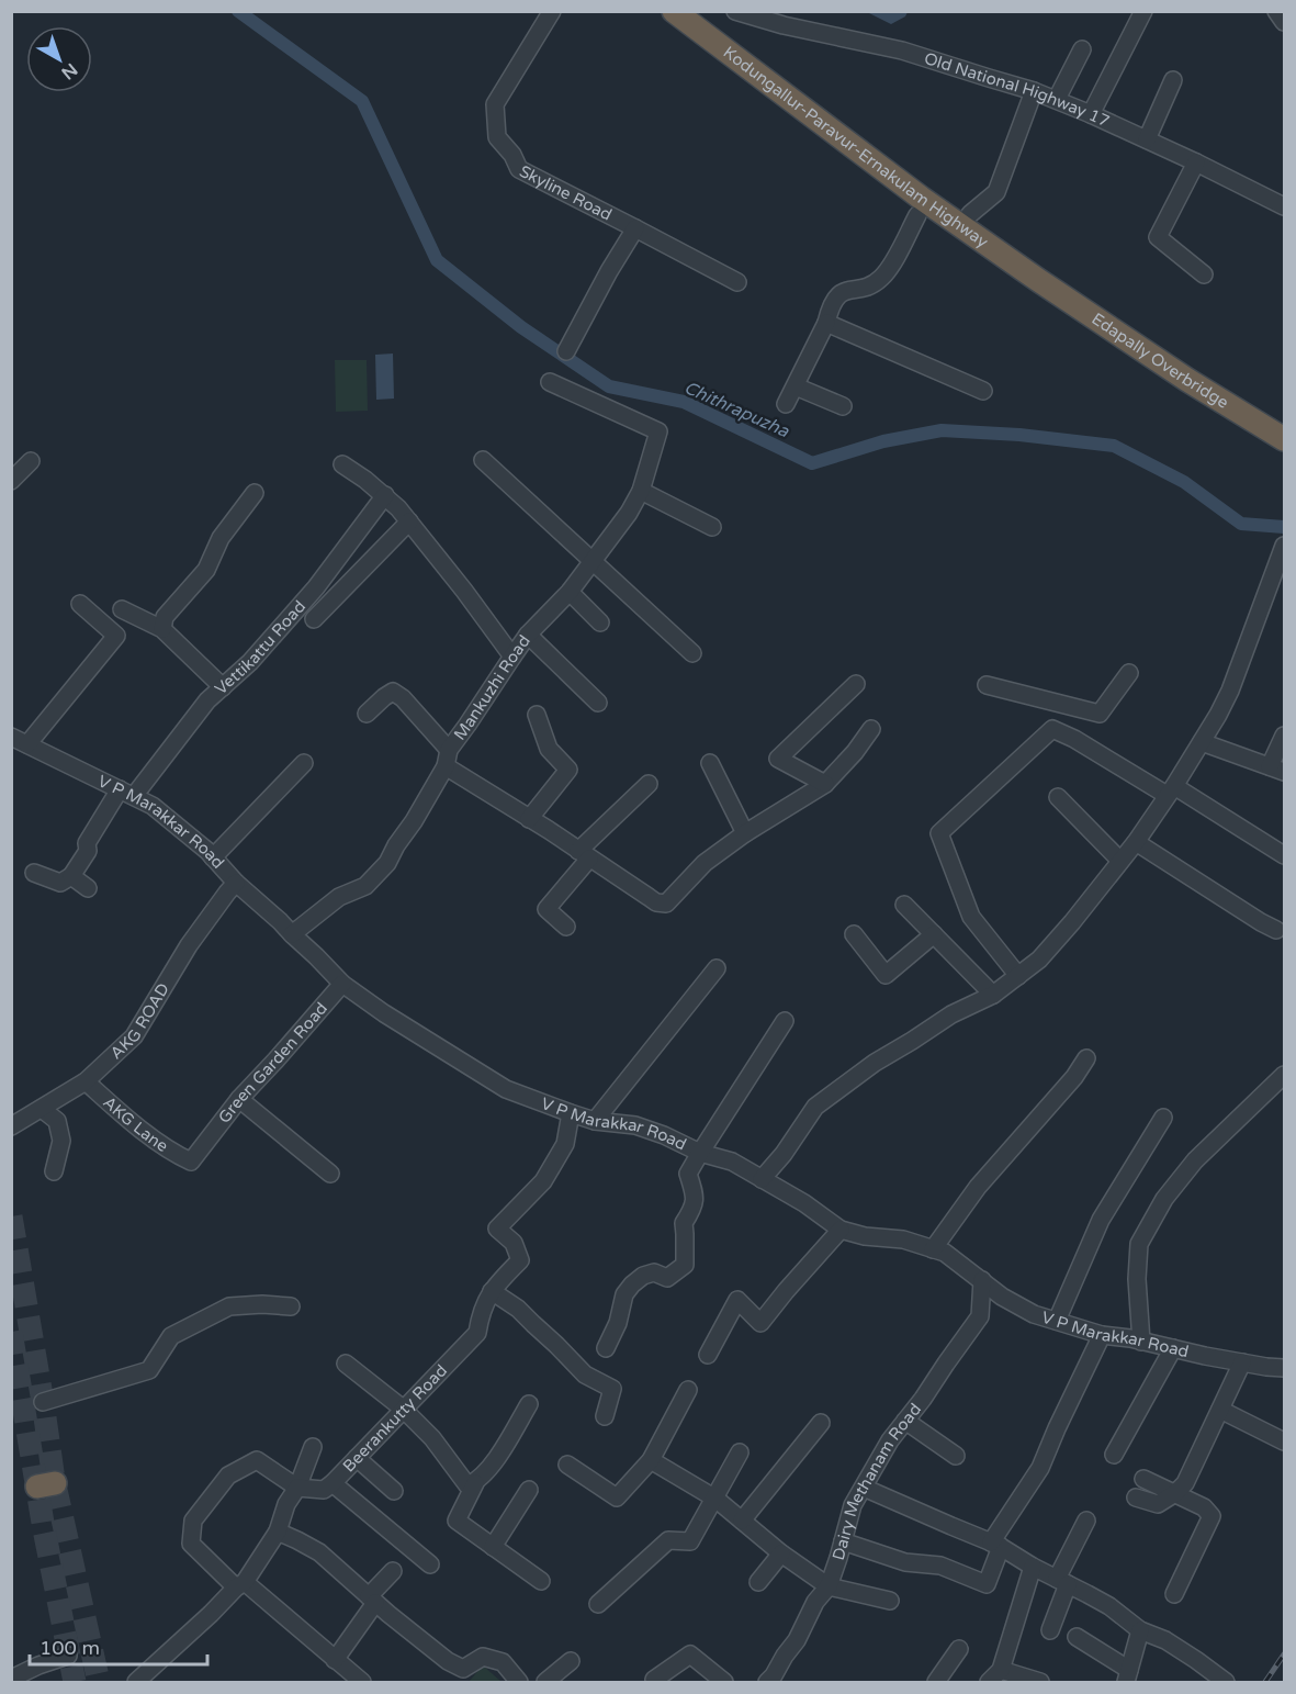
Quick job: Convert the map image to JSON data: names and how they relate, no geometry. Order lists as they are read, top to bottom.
{
  "streets": {
    "highway": ["Kodungallur-Paravur-Ernakulam Highway", "Edapally Overbridge"],
    "street": [
      "Old National Highway 17",
      "Skyline Road",
      "Vettikattu Road",
      "Mankuzhi Road",
      "V P Marakkar Road",
      "AKG ROAD",
      "Green Garden Road",
      "AKG Lane",
      "Beerankutty Road",
      "Dairy Methanam Road"
    ]
  },
  "crossings": [
    ["Kodungallur-Paravur-Ernakulam Highway", "Edapally Overbridge"],
    ["Vettikattu Road", "V P Marakkar Road"],
    ["Mankuzhi Road", "V P Marakkar Road"],
    ["V P Marakkar Road", "AKG ROAD"],
    ["V P Marakkar Road", "Green Garden Road"],
    ["V P Marakkar Road", "Beerankutty Road"],
    ["V P Marakkar Road", "Dairy Methanam Road"],
    ["AKG ROAD", "AKG Lane"],
    ["Green Garden Road", "AKG Lane"]
  ],
  "water": ["Chithrapuzha"],
  "scale_bar": "100 m",
  "north": "bottom right"
}
